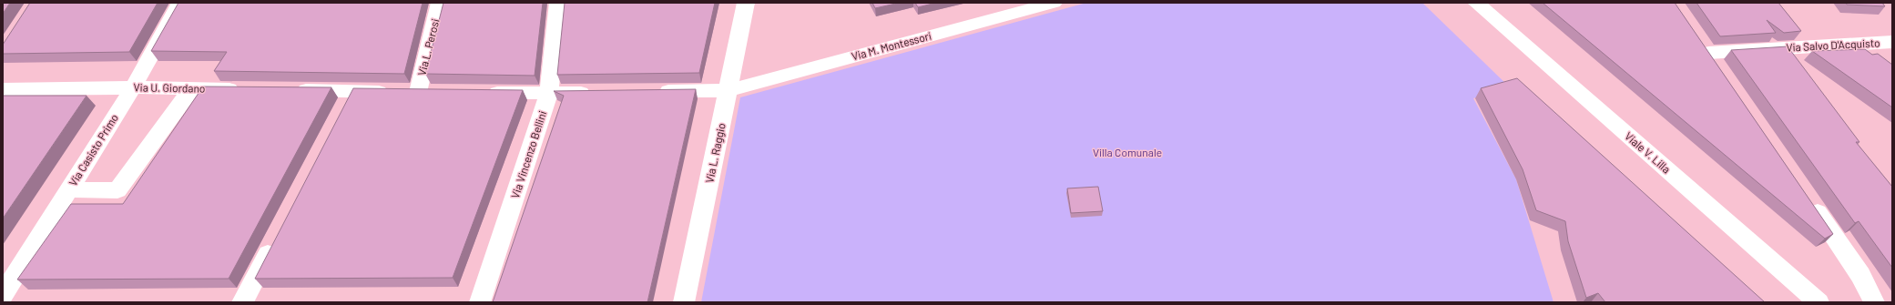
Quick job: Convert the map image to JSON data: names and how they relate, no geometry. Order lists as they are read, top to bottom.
{
  "streets": {
    "street": [
      "Via Salvo D'Acquisto",
      "Via M. Montessori",
      "Via L. Perosi",
      "Via U. Giordano",
      "Via Casisto Primo",
      "Via L. Raggio",
      "Viale V. Lilla",
      "Via Vincenzo Bellini"
    ]
  },
  "crossings": [
    ["Via M. Montessori", "Via L. Raggio"],
    ["Via U. Giordano", "Via Casisto Primo"]
  ],
  "parks": ["Villa Comunale"]
}
